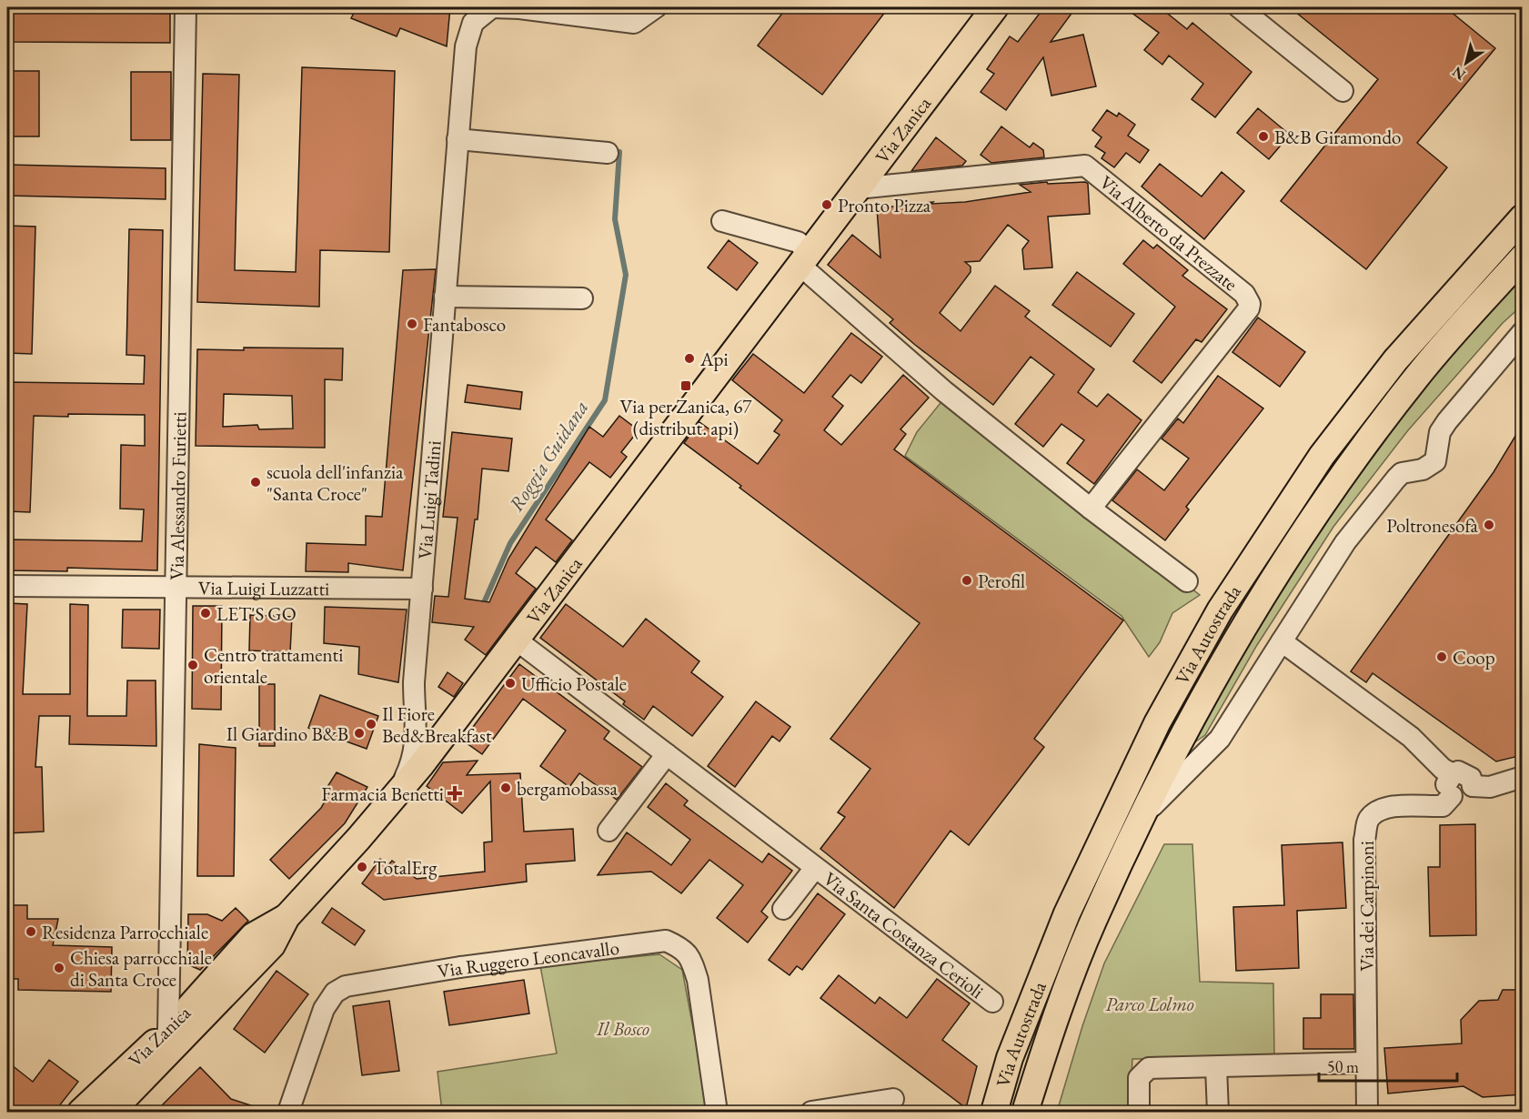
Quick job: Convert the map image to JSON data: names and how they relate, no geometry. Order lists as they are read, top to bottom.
{
  "streets": {
    "main road": ["Via Zanica", "Via Autostrada"],
    "street": [
      "Via Alberto da Prezzate",
      "Via Alessandro Furietti",
      "Via Luigi Tadini",
      "Via Luigi Luzzatti",
      "Via dei Carpinoni",
      "Via Santa Costanza Cerioli",
      "Via Ruggero Leoncavallo"
    ]
  },
  "crossings": [
    ["Via Zanica", "Via Alberto da Prezzate"],
    ["Via Zanica", "Via Alessandro Furietti"],
    ["Via Zanica", "Via Luigi Tadini"],
    ["Via Zanica", "Via Santa Costanza Cerioli"],
    ["Via Alessandro Furietti", "Via Luigi Luzzatti"],
    ["Via Luigi Tadini", "Via Luigi Luzzatti"]
  ],
  "water": ["Roggia Guidana"],
  "parks": ["Parco Lolmo", "Il Bosco"],
  "places": {
    "other": [
      "B&B Giramondo",
      "Pronto Pizza",
      "Fantabosco",
      "Api",
      "scuola dell'infanzia \"Santa Croce\"",
      "Poltronesofà",
      "Perofil",
      "LET'S GO",
      "Coop",
      "Centro trattamenti orientale",
      "Ufficio Postale",
      "Il Fiore Bed&Breakfast",
      "Il Giardino B&B",
      "bergamobassa",
      "TotalErg",
      "Residenza Parrocchiale",
      "Chiesa parrocchiale di Santa Croce"
    ],
    "transit": ["Via per Zanica, 67 (distribut. api)"],
    "health": ["Farmacia Benetti"]
  },
  "scale_bar": "50 m",
  "north": "bottom left"
}
